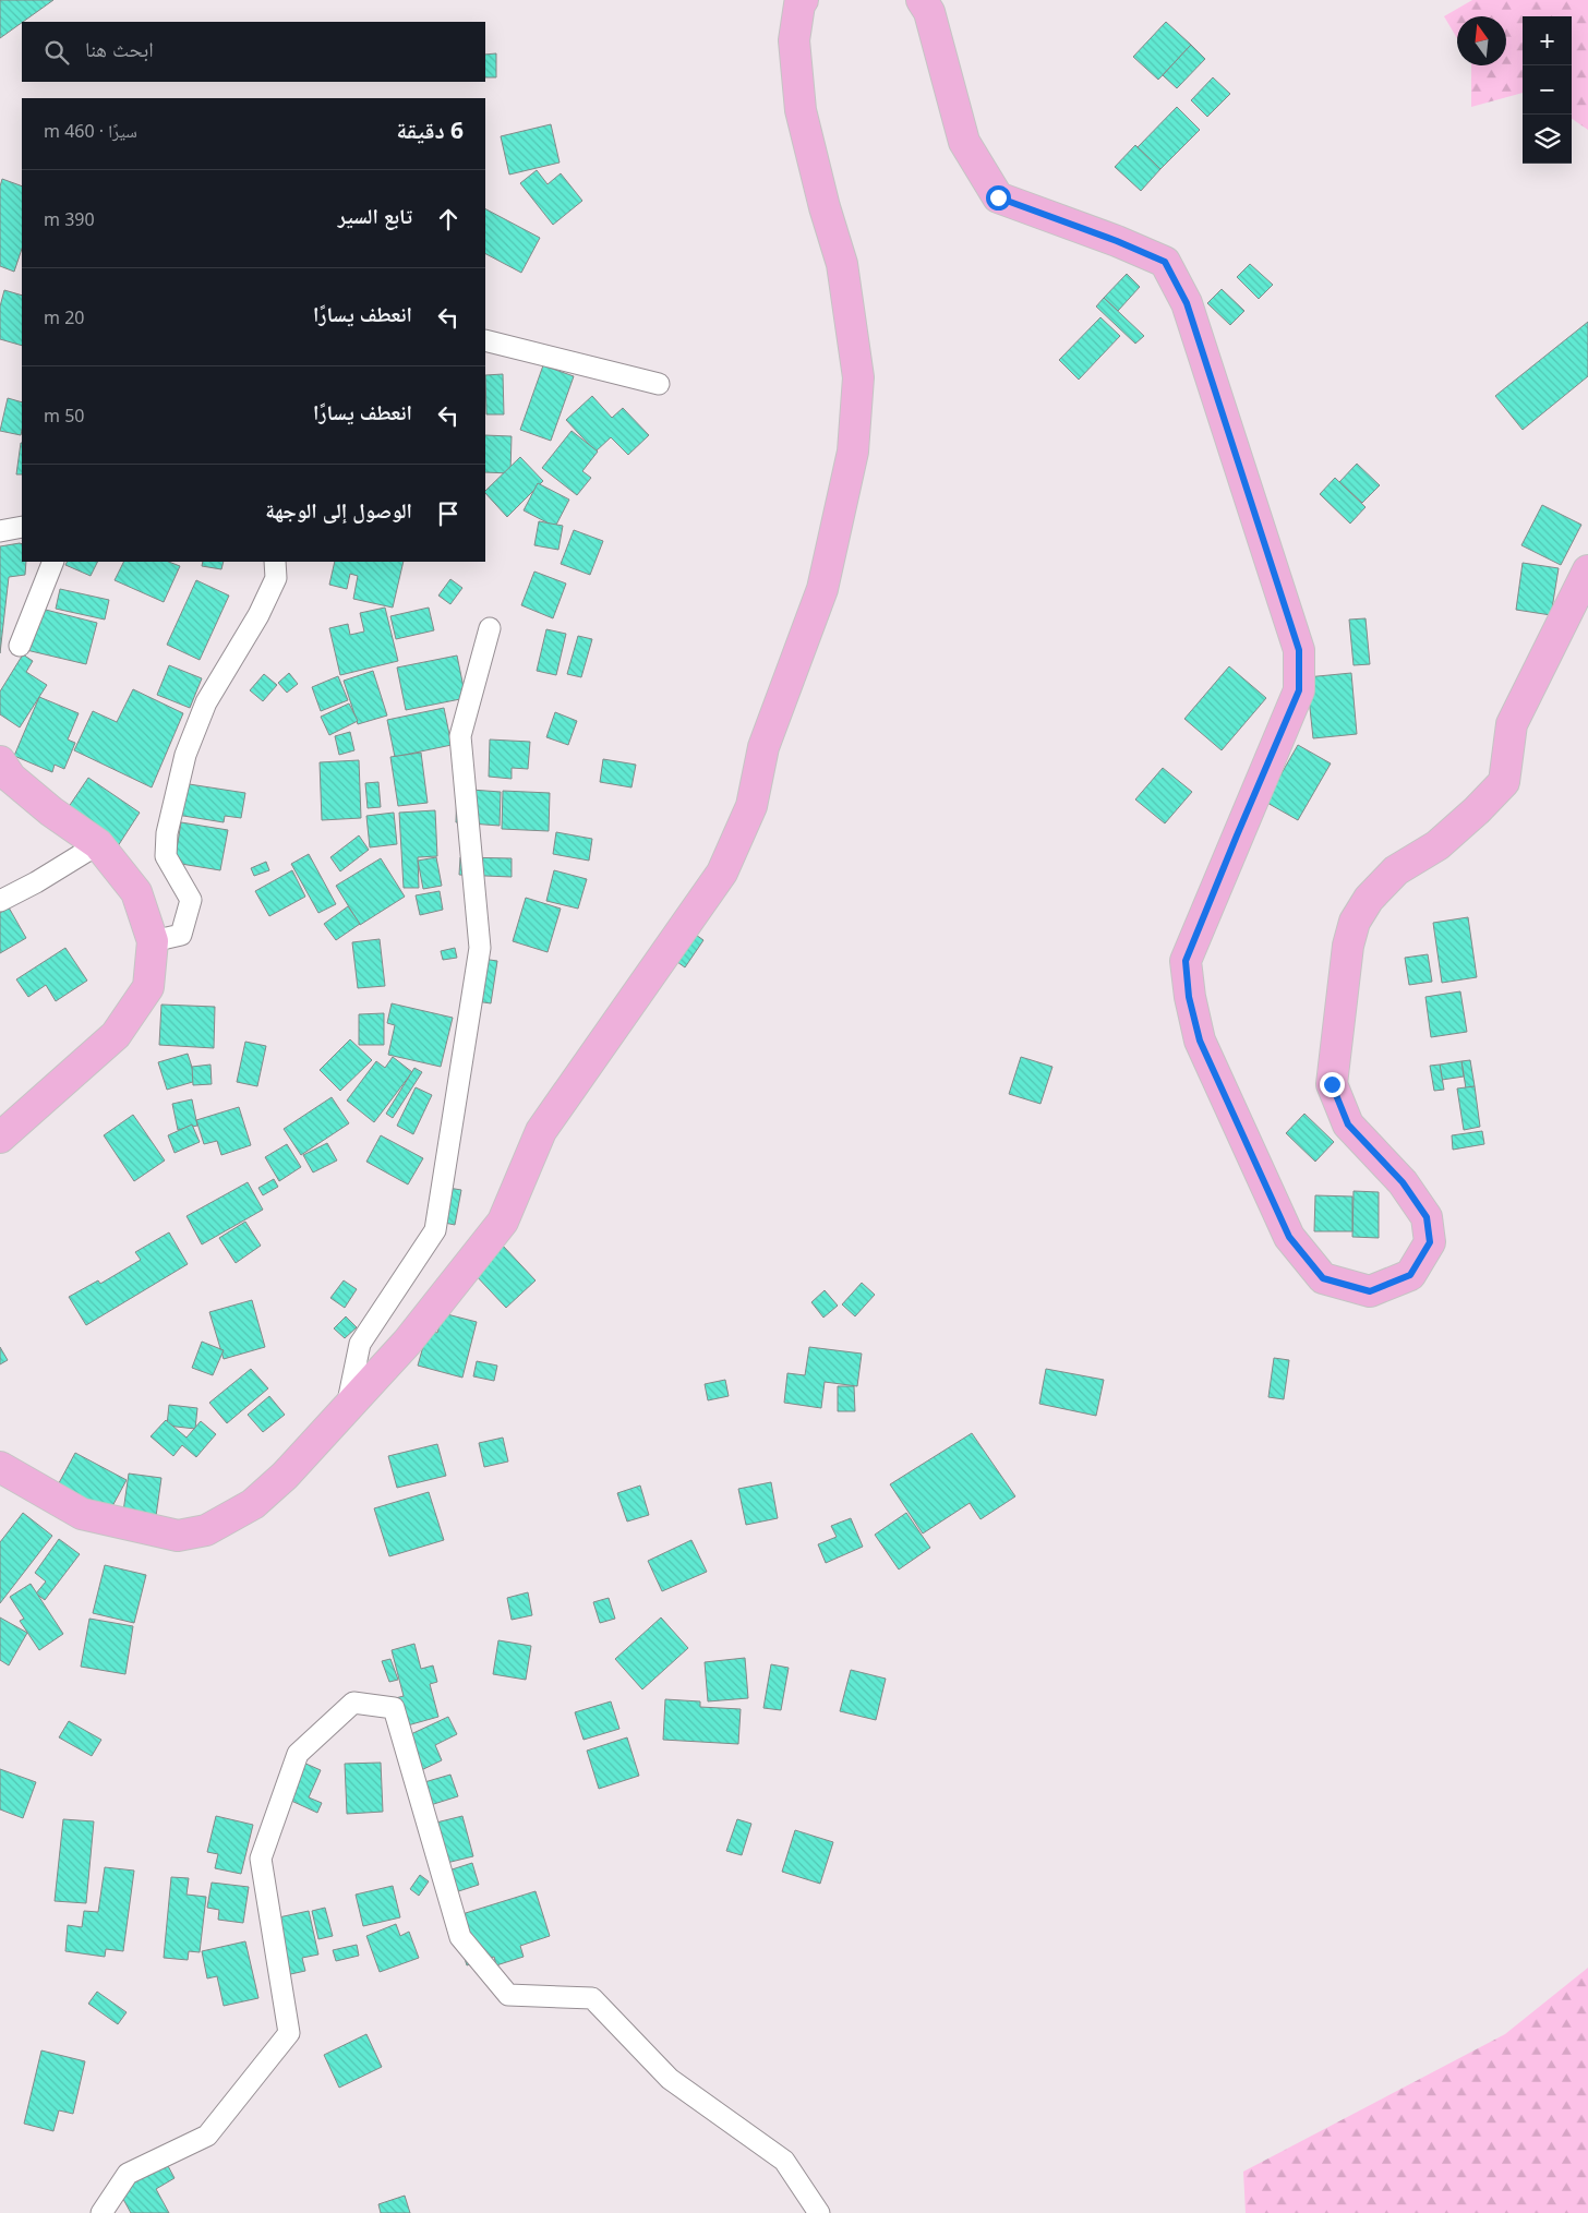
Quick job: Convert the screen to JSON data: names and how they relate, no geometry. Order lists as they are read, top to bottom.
{
  "north": "top",
  "page": {
    "map_buttons": ["+", "−"],
    "search": "ابحث هنا",
    "heading": ["6 دقيقة", "سيرًا · 460 m"],
    "list": [
      ["تابع السير", "390 m"],
      ["انعطف يسارًا", "20 m"],
      ["انعطف يسارًا", "50 m"],
      "الوصول إلى الوجهة"
    ]
  }
}
